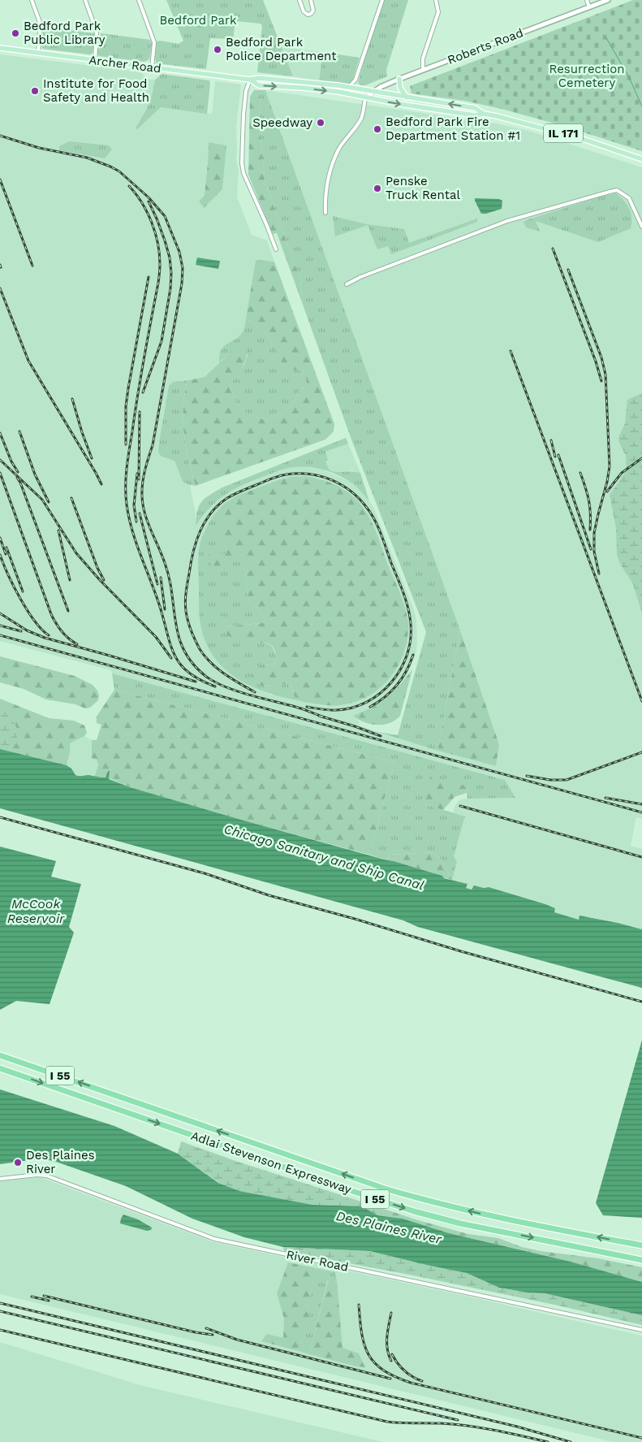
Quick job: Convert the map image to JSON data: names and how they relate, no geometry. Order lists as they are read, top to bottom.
{
  "streets": {
    "highway": ["I 55", "Adlai Stevenson Expressway"],
    "main road": ["Archer Road", "IL 171"],
    "street": ["Roberts Road", "River Road"]
  },
  "crossings": [
    ["Roberts Road", "Archer Road"]
  ],
  "water": ["Chicago Sanitary and Ship Canal", "McCook Reservoir", "Des Plaines River"],
  "parks": ["Bedford Park", "Resurrection Cemetery"],
  "places": [
    "Bedford Park Public Library",
    "Bedford Park Police Department",
    "Institute for Food Safety and Health",
    "Speedway",
    "Bedford Park Fire Department Station #1",
    "Penske Truck Rental",
    "Des Plaines River"
  ]
}
